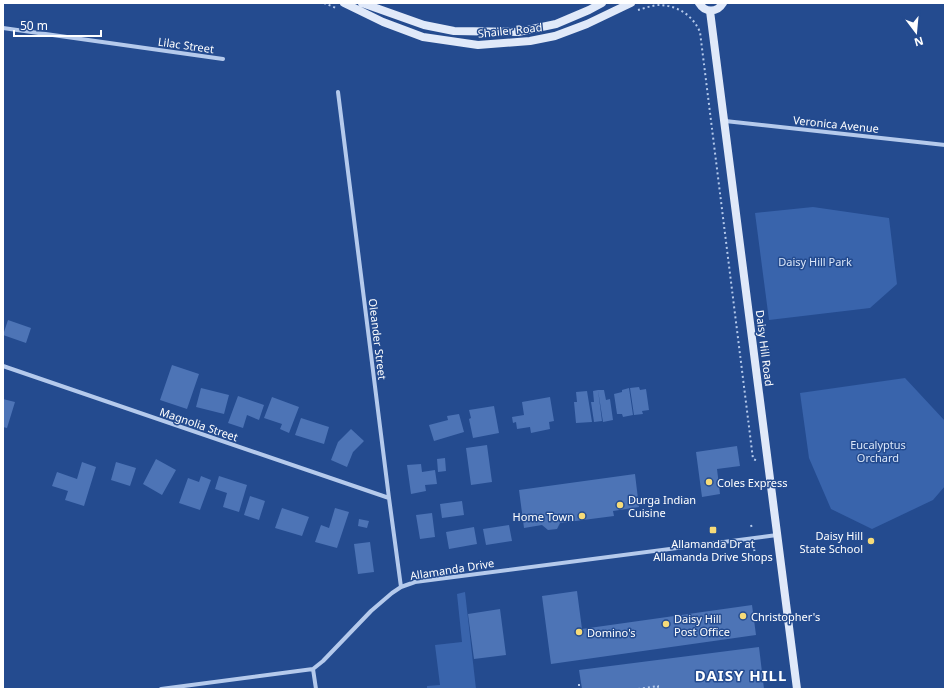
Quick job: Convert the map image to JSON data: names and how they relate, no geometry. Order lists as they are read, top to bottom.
{
  "streets": {
    "street": [
      "Shailer Road",
      "Lilac Street",
      "Veronica Avenue",
      "Oleander Street",
      "Daisy Hill Road",
      "Magnolia Street",
      "Allamanda Drive"
    ]
  },
  "crossings": [
    ["Veronica Avenue", "Daisy Hill Road"],
    ["Oleander Street", "Magnolia Street"],
    ["Oleander Street", "Allamanda Drive"],
    ["Daisy Hill Road", "Allamanda Drive"]
  ],
  "districts": ["DAISY HILL"],
  "parks": ["Daisy Hill Park", "Eucalyptus Orchard"],
  "places": {
    "other": [
      "Coles Express",
      "Durga Indian Cuisine",
      "Home Town",
      "Daisy Hill State School",
      "Christopher's",
      "Daisy Hill Post Office",
      "Domino's"
    ],
    "transit": ["Allamanda Dr at Allamanda Drive Shops"]
  },
  "scale_bar": "50 m",
  "north": "bottom"
}
